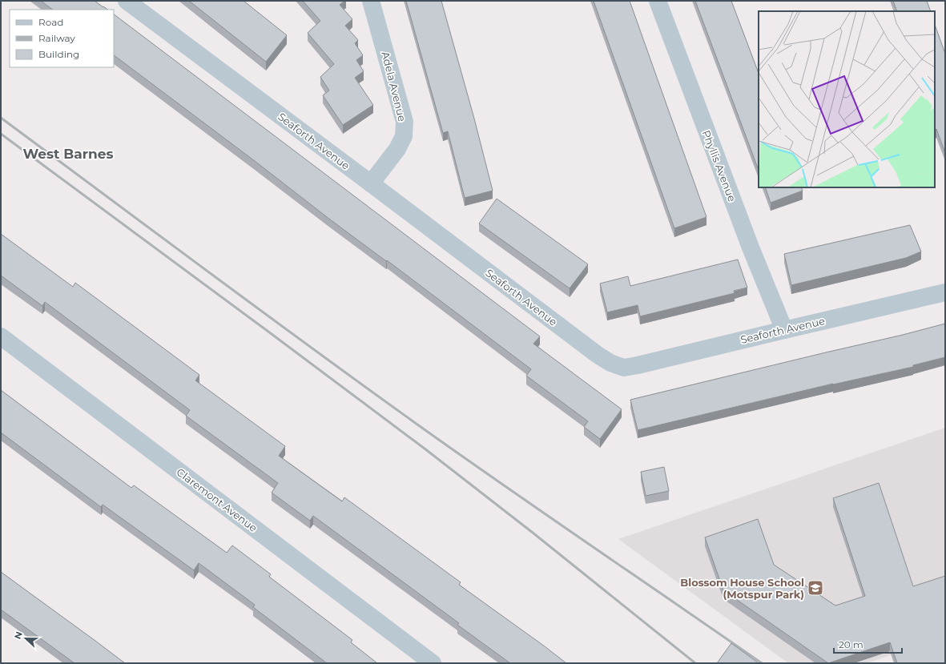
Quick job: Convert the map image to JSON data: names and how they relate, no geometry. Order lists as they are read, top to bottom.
{
  "streets": {
    "street": [
      "Adela Avenue",
      "Seaforth Avenue",
      "Phyllis Avenue",
      "Claremont Avenue"
    ]
  },
  "crossings": [
    ["Adela Avenue", "Seaforth Avenue"],
    ["Seaforth Avenue", "Phyllis Avenue"]
  ],
  "districts": ["West Barnes"],
  "places": {
    "school or university": ["Blossom House School (Motspur Park)"]
  },
  "legend": ["Road", "Railway", "Building"],
  "scale_bar": "20 m",
  "north": "left"
}
